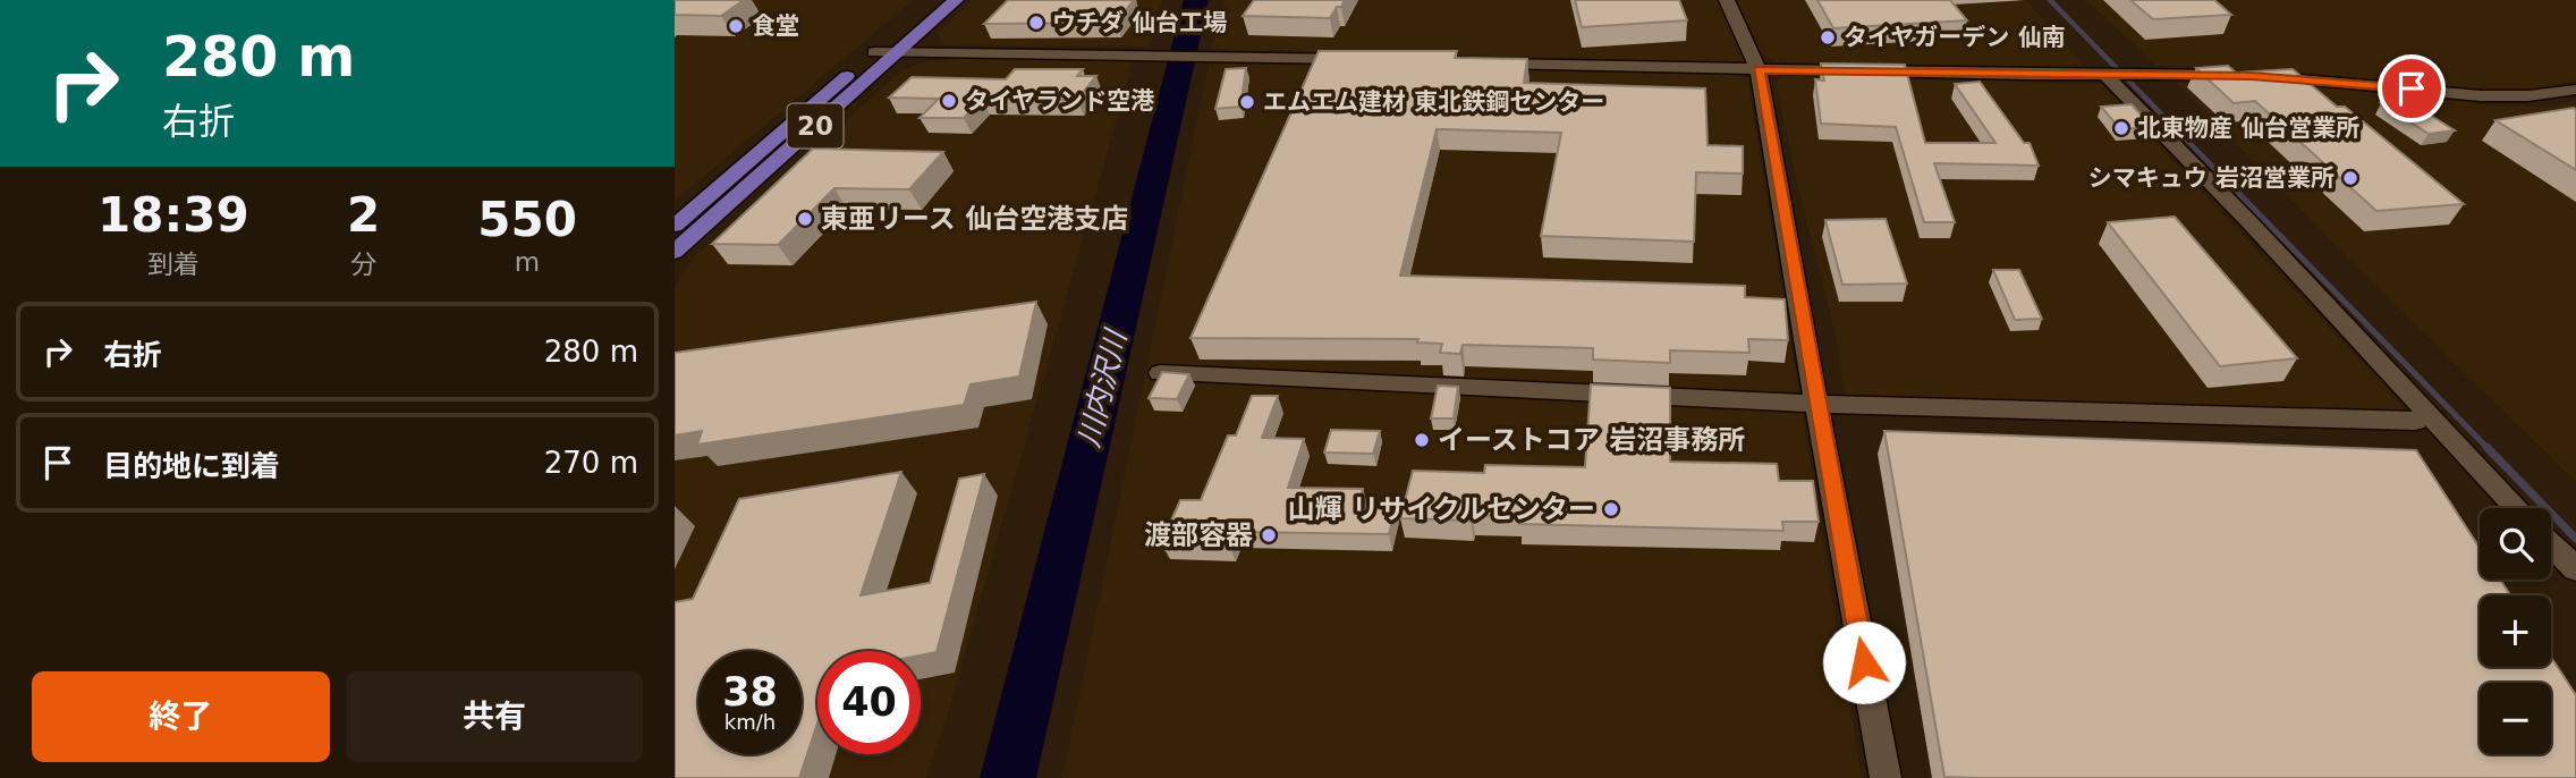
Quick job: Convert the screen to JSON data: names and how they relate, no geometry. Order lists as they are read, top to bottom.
{
  "streets": {
    "main road": ["20"]
  },
  "water": ["川内沢川"],
  "places": [
    "ウチダ 仙台工場",
    "食堂",
    "タイヤガーデン 仙南",
    "タイヤランド空港",
    "エムエム建材 東北鉄鋼センター",
    "北東物産 仙台営業所",
    "シマキュウ 岩沼営業所",
    "東亜リース 仙台空港支店",
    "イーストコア 岩沼事務所",
    "山輝 リサイクルセンター",
    "渡部容器"
  ],
  "page": {
    "turn": ["280 m", "右折"],
    "eta": [
      "18:39",
      "到着",
      "2",
      "分",
      "550",
      "m"
    ],
    "list": [
      {
        "name": "右折",
        "value": "280 m"
      },
      {
        "name": "目的地に到着",
        "value": "270 m"
      }
    ],
    "map_buttons": ["+", "−"],
    "speed": "38 km/h",
    "limit": "40",
    "buttons": ["終了", "共有"]
  }
}
